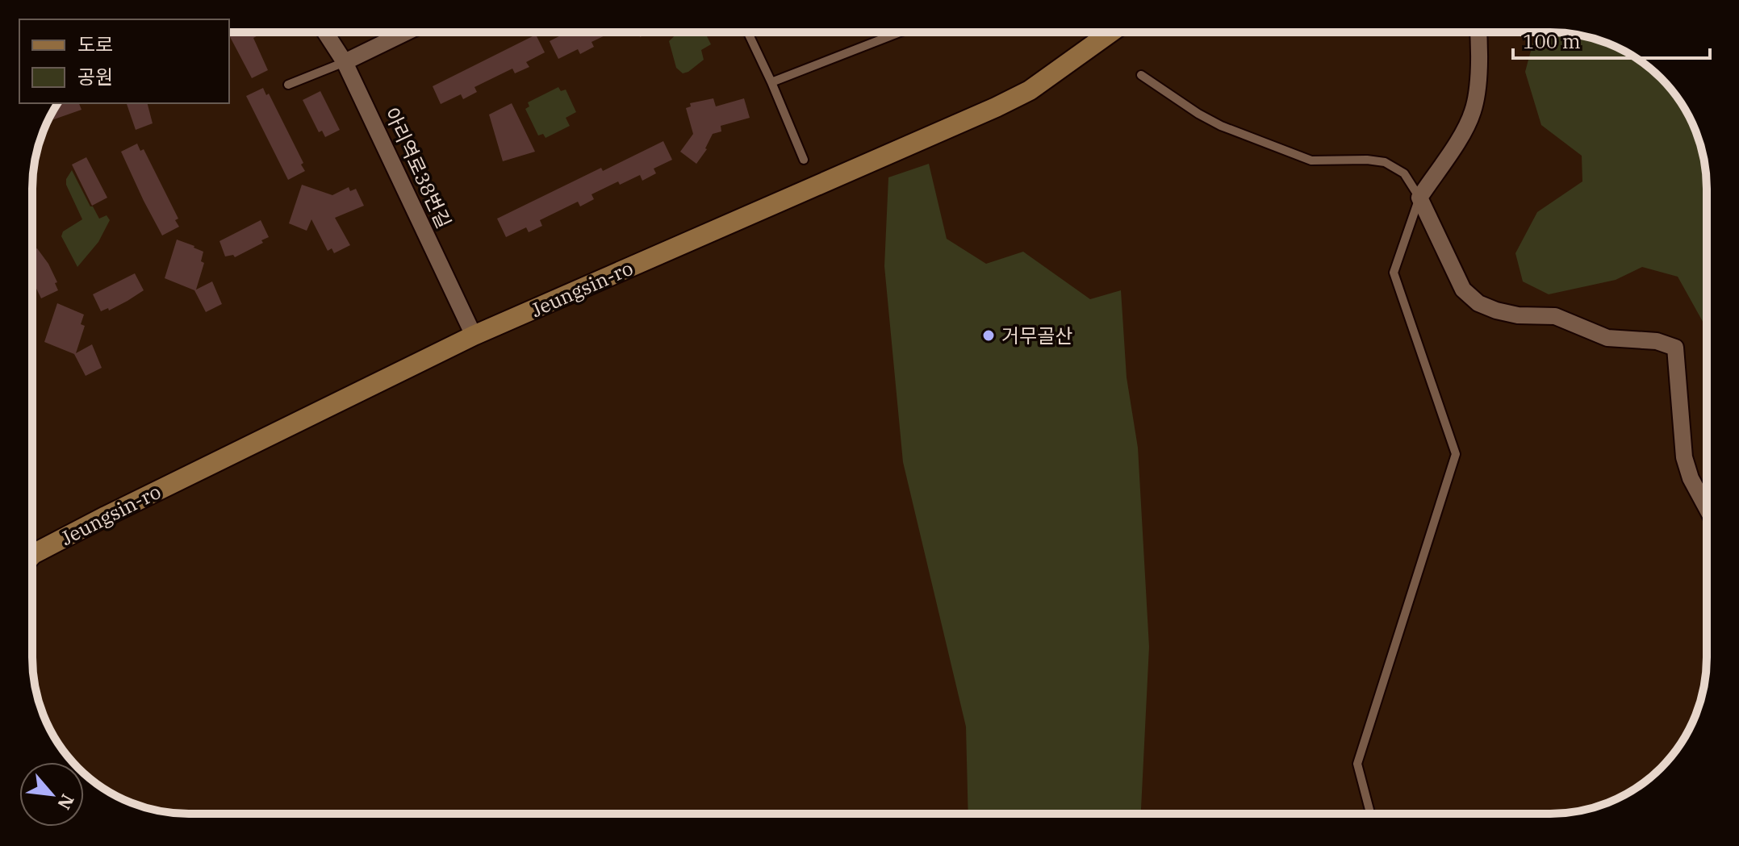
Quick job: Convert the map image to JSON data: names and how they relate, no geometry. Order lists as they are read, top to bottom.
{
  "streets": {
    "street": ["아리역로38번길", "Jeungsin-ro"]
  },
  "crossings": [
    ["아리역로38번길", "Jeungsin-ro"]
  ],
  "places": ["거무골산"],
  "legend": ["도로", "공원"],
  "scale_bar": "100 m",
  "north": "bottom right"
}
